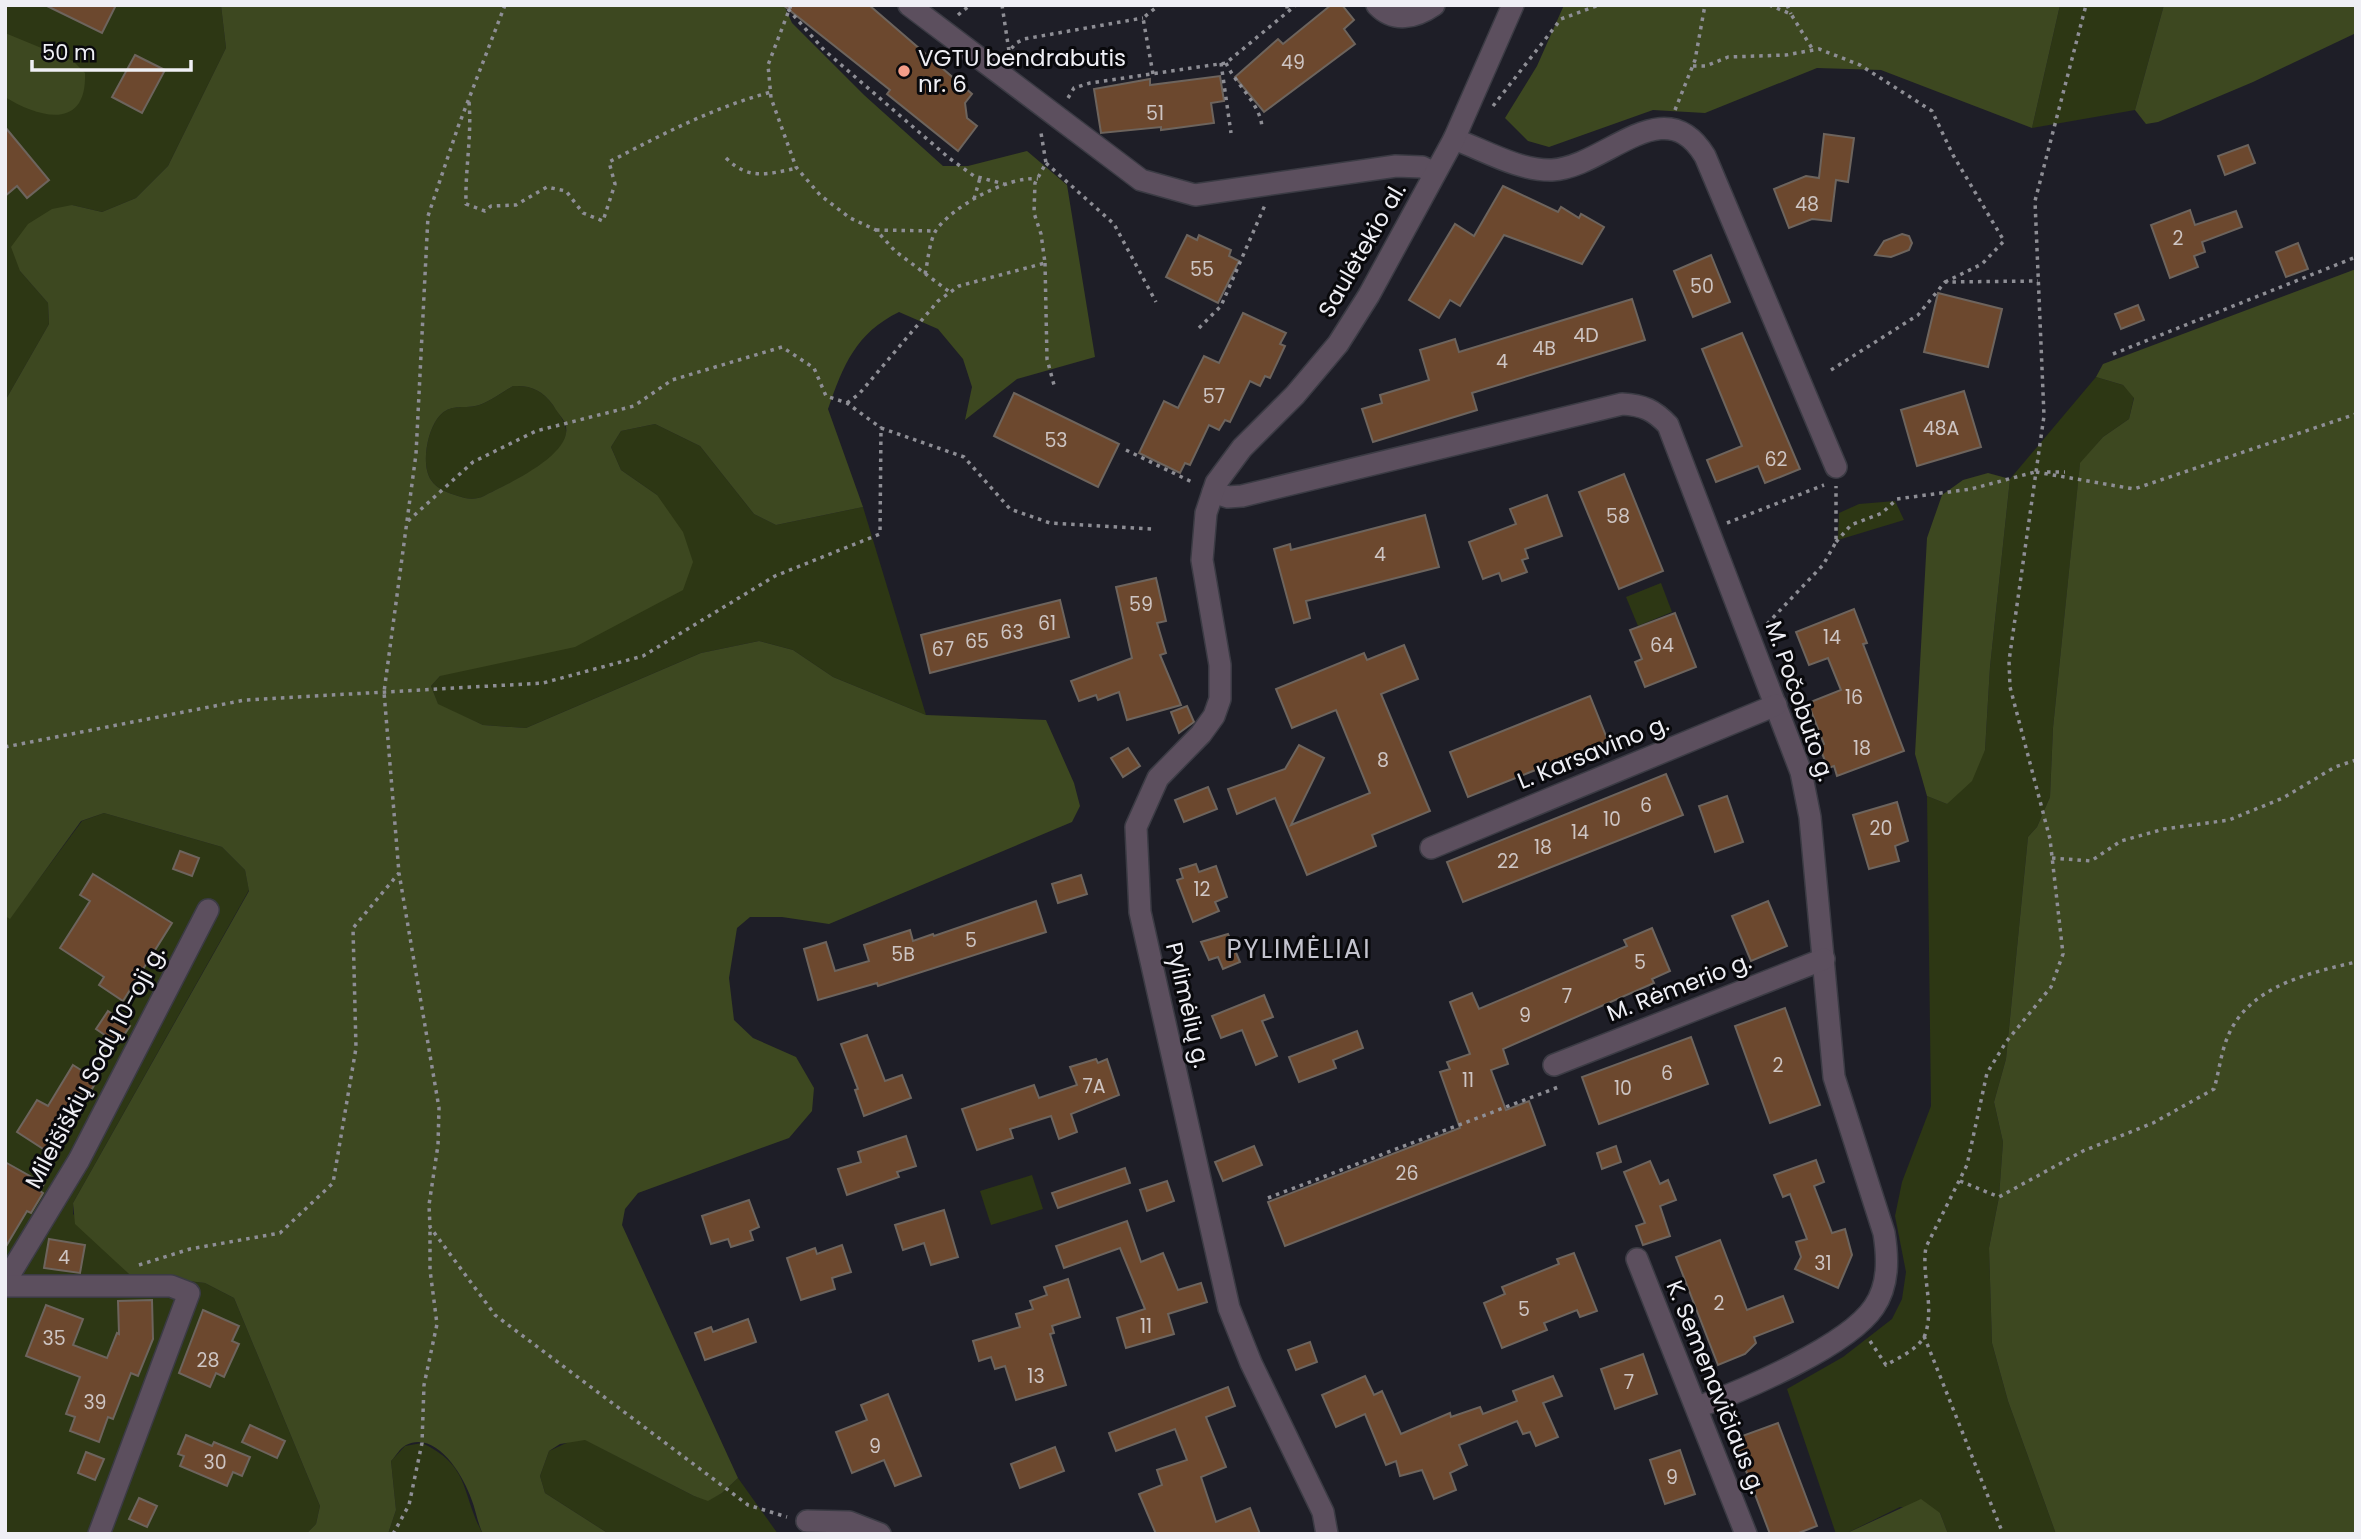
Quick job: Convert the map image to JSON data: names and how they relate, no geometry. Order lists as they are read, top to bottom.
{
  "streets": {
    "street": [
      "Saulėtekio al.",
      "M. Počobuto g.",
      "L. Karsavino g.",
      "M. Rėmerio g.",
      "Pylimėlių g.",
      "Mileišiškių Sodų 10-oji g.",
      "K. Semenavičiaus g."
    ]
  },
  "crossings": [
    ["Saulėtekio al.", "M. Počobuto g."],
    ["Saulėtekio al.", "Pylimėlių g."],
    ["M. Počobuto g.", "L. Karsavino g."],
    ["M. Počobuto g.", "M. Rėmerio g."],
    ["M. Počobuto g.", "Pylimėlių g."],
    ["M. Počobuto g.", "K. Semenavičiaus g."]
  ],
  "districts": ["PYLIMĖLIAI"],
  "places": ["VGTU bendrabutis nr. 6"],
  "house_numbers": [
    "49",
    "51",
    "48",
    "2",
    "55",
    "50",
    "4D",
    "4B",
    "4",
    "57",
    "48A",
    "53",
    "62",
    "58",
    "4",
    "59",
    "61",
    "63",
    "14",
    "65",
    "64",
    "67",
    "16",
    "18",
    "8",
    "6",
    "10",
    "20",
    "14",
    "18",
    "22",
    "12",
    "5",
    "5B",
    "5",
    "7",
    "9",
    "2",
    "6",
    "11",
    "7A",
    "10",
    "26",
    "4",
    "31",
    "2",
    "5",
    "11",
    "35",
    "28",
    "13",
    "7",
    "39",
    "9",
    "30",
    "9"
  ],
  "scale_bar": "50 m"
}
